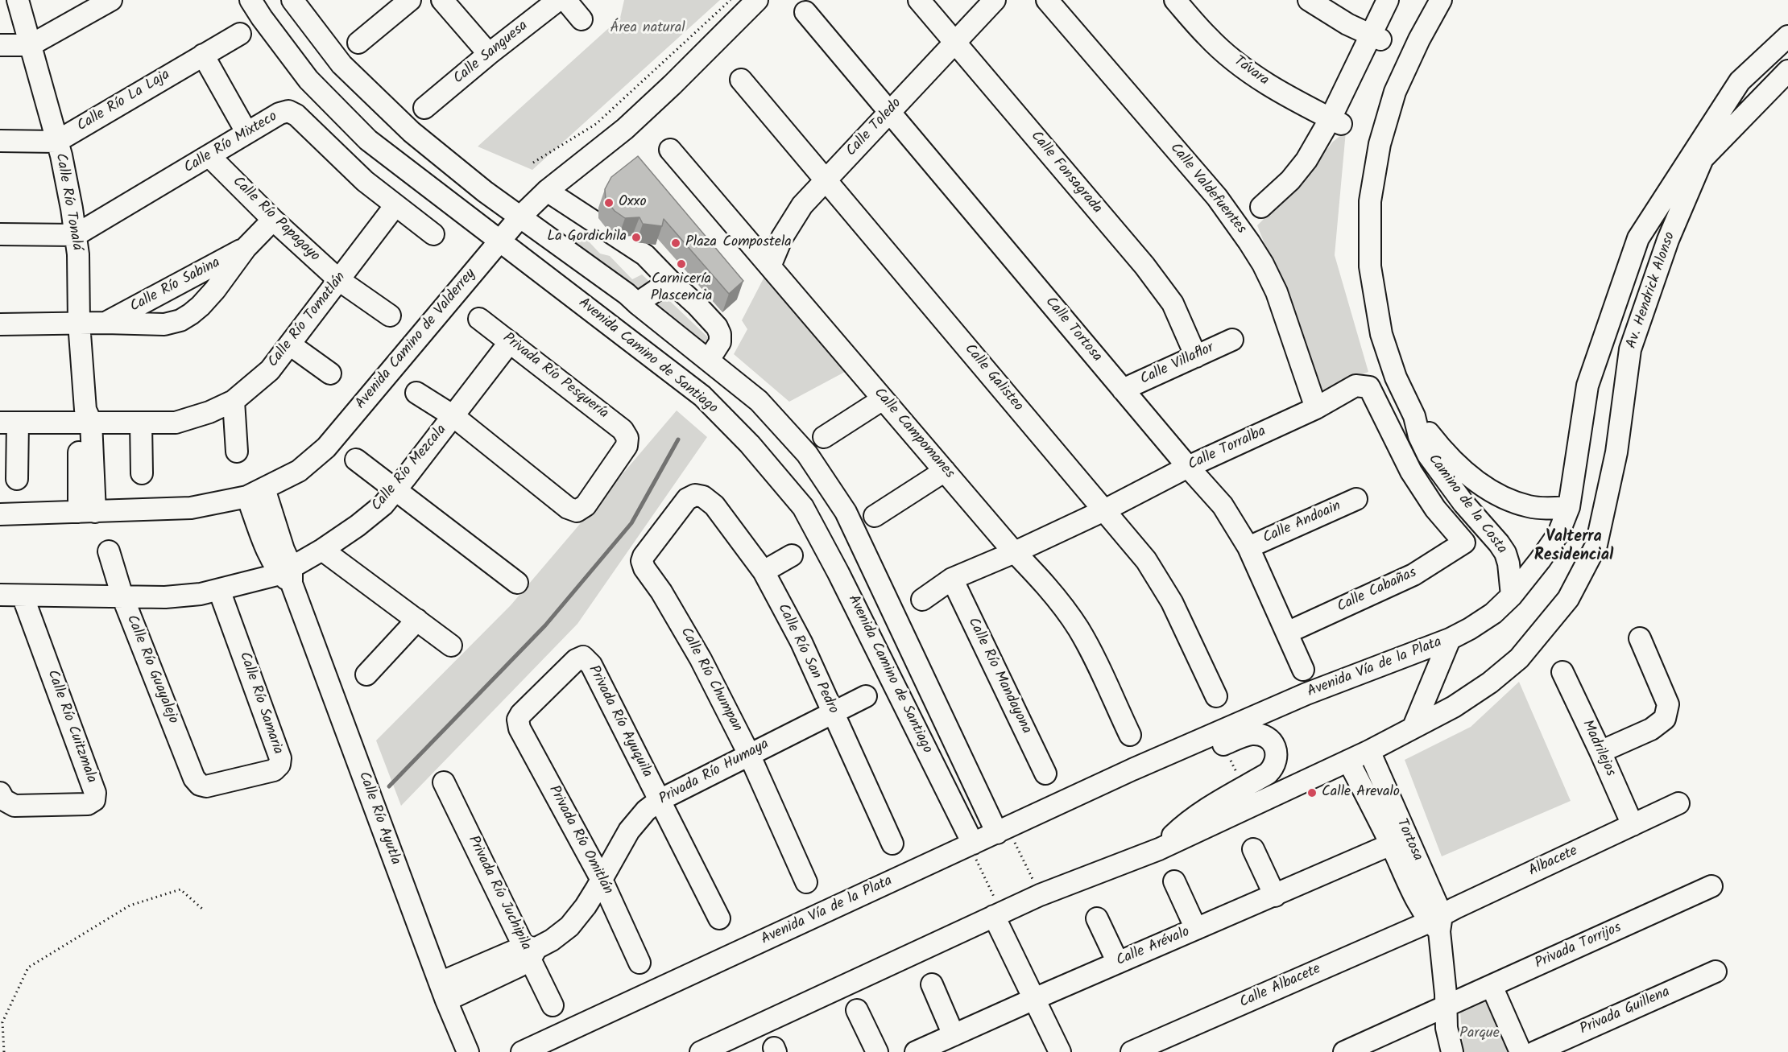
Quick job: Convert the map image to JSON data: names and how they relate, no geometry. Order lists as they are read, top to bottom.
{
  "streets": {
    "street": [
      "Calle Sanguesa",
      "Távara",
      "Calle Río La Laja",
      "Calle Toledo",
      "Calle Río Mixteco",
      "Calle Fonsagrada",
      "Calle Valdefuentes",
      "Calle Río Tonalá",
      "Calle Río Papagayo",
      "Calle Río Sabina",
      "Av. Hendrick Alonso",
      "Calle Río Tomatlán",
      "Calle Tortosa",
      "Avenida Camino de Valderrey",
      "Avenida Camino de Santiago",
      "Calle Villaflor",
      "Privada Río Pesquería",
      "Calle Galisteo",
      "Calle Campomanes",
      "Calle Torralba",
      "Calle Río Mezcala",
      "Camino de la Costa",
      "Calle Andoain",
      "Calle Cabañas",
      "Calle Río San Pedro",
      "Avenida Vía de la Plata",
      "Calle Río Guayalejo",
      "Calle Río Mandayona",
      "Calle Río Chumpan",
      "Calle Río Samaria",
      "Privada Río Ayuquila",
      "Calle Río Cuitzmala",
      "Madrilejos",
      "Privada Río Humaya",
      "Calle Río Ayutla",
      "Privada Río Omitlán",
      "Tortosa",
      "Albacete",
      "Privada Río Juchipila",
      "Privada Torrijos",
      "Calle Arévalo",
      "Calle Albacete",
      "Privada Guillena"
    ]
  },
  "crossings": [
    ["Calle Río La Laja", "Calle Río Tonalá"],
    ["Calle Toledo", "Calle Fonsagrada"],
    ["Calle Toledo", "Calle Tortosa"],
    ["Calle Toledo", "Calle Galisteo"],
    ["Calle Toledo", "Calle Campomanes"],
    ["Calle Río Mixteco", "Calle Río Tonalá"],
    ["Calle Río Mixteco", "Calle Río Papagayo"],
    ["Calle Río Mixteco", "Calle Río Tomatlán"],
    ["Calle Fonsagrada", "Calle Villaflor"],
    ["Calle Valdefuentes", "Calle Torralba"],
    ["Calle Río Tonalá", "Calle Río Sabina"],
    ["Calle Río Tonalá", "Calle Río Tomatlán"],
    ["Calle Río Tonalá", "Avenida Camino de Valderrey"],
    ["Calle Río Papagayo", "Calle Río Sabina"],
    ["Calle Río Papagayo", "Calle Río Tomatlán"],
    ["Av. Hendrick Alonso", "Camino de la Costa"],
    ["Av. Hendrick Alonso", "Avenida Vía de la Plata"],
    ["Calle Tortosa", "Calle Villaflor"],
    ["Calle Tortosa", "Calle Torralba"],
    ["Calle Tortosa", "Calle Andoain"],
    ["Calle Tortosa", "Calle Cabañas"],
    ["Avenida Camino de Valderrey", "Avenida Camino de Santiago"],
    ["Avenida Camino de Valderrey", "Calle Río Ayutla"],
    ["Avenida Camino de Santiago", "Avenida Vía de la Plata"],
    ["Privada Río Pesquería", "Calle Río Mezcala"],
    ["Calle Galisteo", "Calle Torralba"],
    ["Calle Campomanes", "Calle Torralba"],
    ["Calle Torralba", "Calle Cabañas"],
    ["Calle Torralba", "Calle Río Mandayona"],
    ["Calle Río Mezcala", "Calle Río Guayalejo"],
    ["Calle Río Mezcala", "Calle Río Samaria"],
    ["Calle Río Mezcala", "Calle Río Cuitzmala"],
    ["Calle Río Mezcala", "Calle Río Ayutla"],
    ["Camino de la Costa", "Avenida Vía de la Plata"],
    ["Calle Río San Pedro", "Calle Río Chumpan"],
    ["Calle Río San Pedro", "Privada Río Humaya"],
    ["Avenida Vía de la Plata", "Tortosa"],
    ["Calle Río Guayalejo", "Calle Río Samaria"],
    ["Calle Río Chumpan", "Privada Río Humaya"],
    ["Privada Río Ayuquila", "Privada Río Humaya"],
    ["Privada Río Ayuquila", "Privada Río Omitlán"],
    ["Madrilejos", "Albacete"],
    ["Privada Río Humaya", "Calle Río Ayutla"],
    ["Privada Río Humaya", "Privada Río Omitlán"],
    ["Privada Río Humaya", "Privada Río Juchipila"],
    ["Tortosa", "Albacete"],
    ["Tortosa", "Privada Torrijos"],
    ["Tortosa", "Calle Arévalo"],
    ["Tortosa", "Calle Albacete"],
    ["Albacete", "Calle Albacete"]
  ],
  "districts": ["Valterra Residencial"],
  "parks": ["Área natural", "Parque"],
  "places": [
    "Oxxo",
    "La Gordichila",
    "Plaza Compostela",
    "Carnicería Plascencia",
    "Calle Arevalo"
  ]
}
